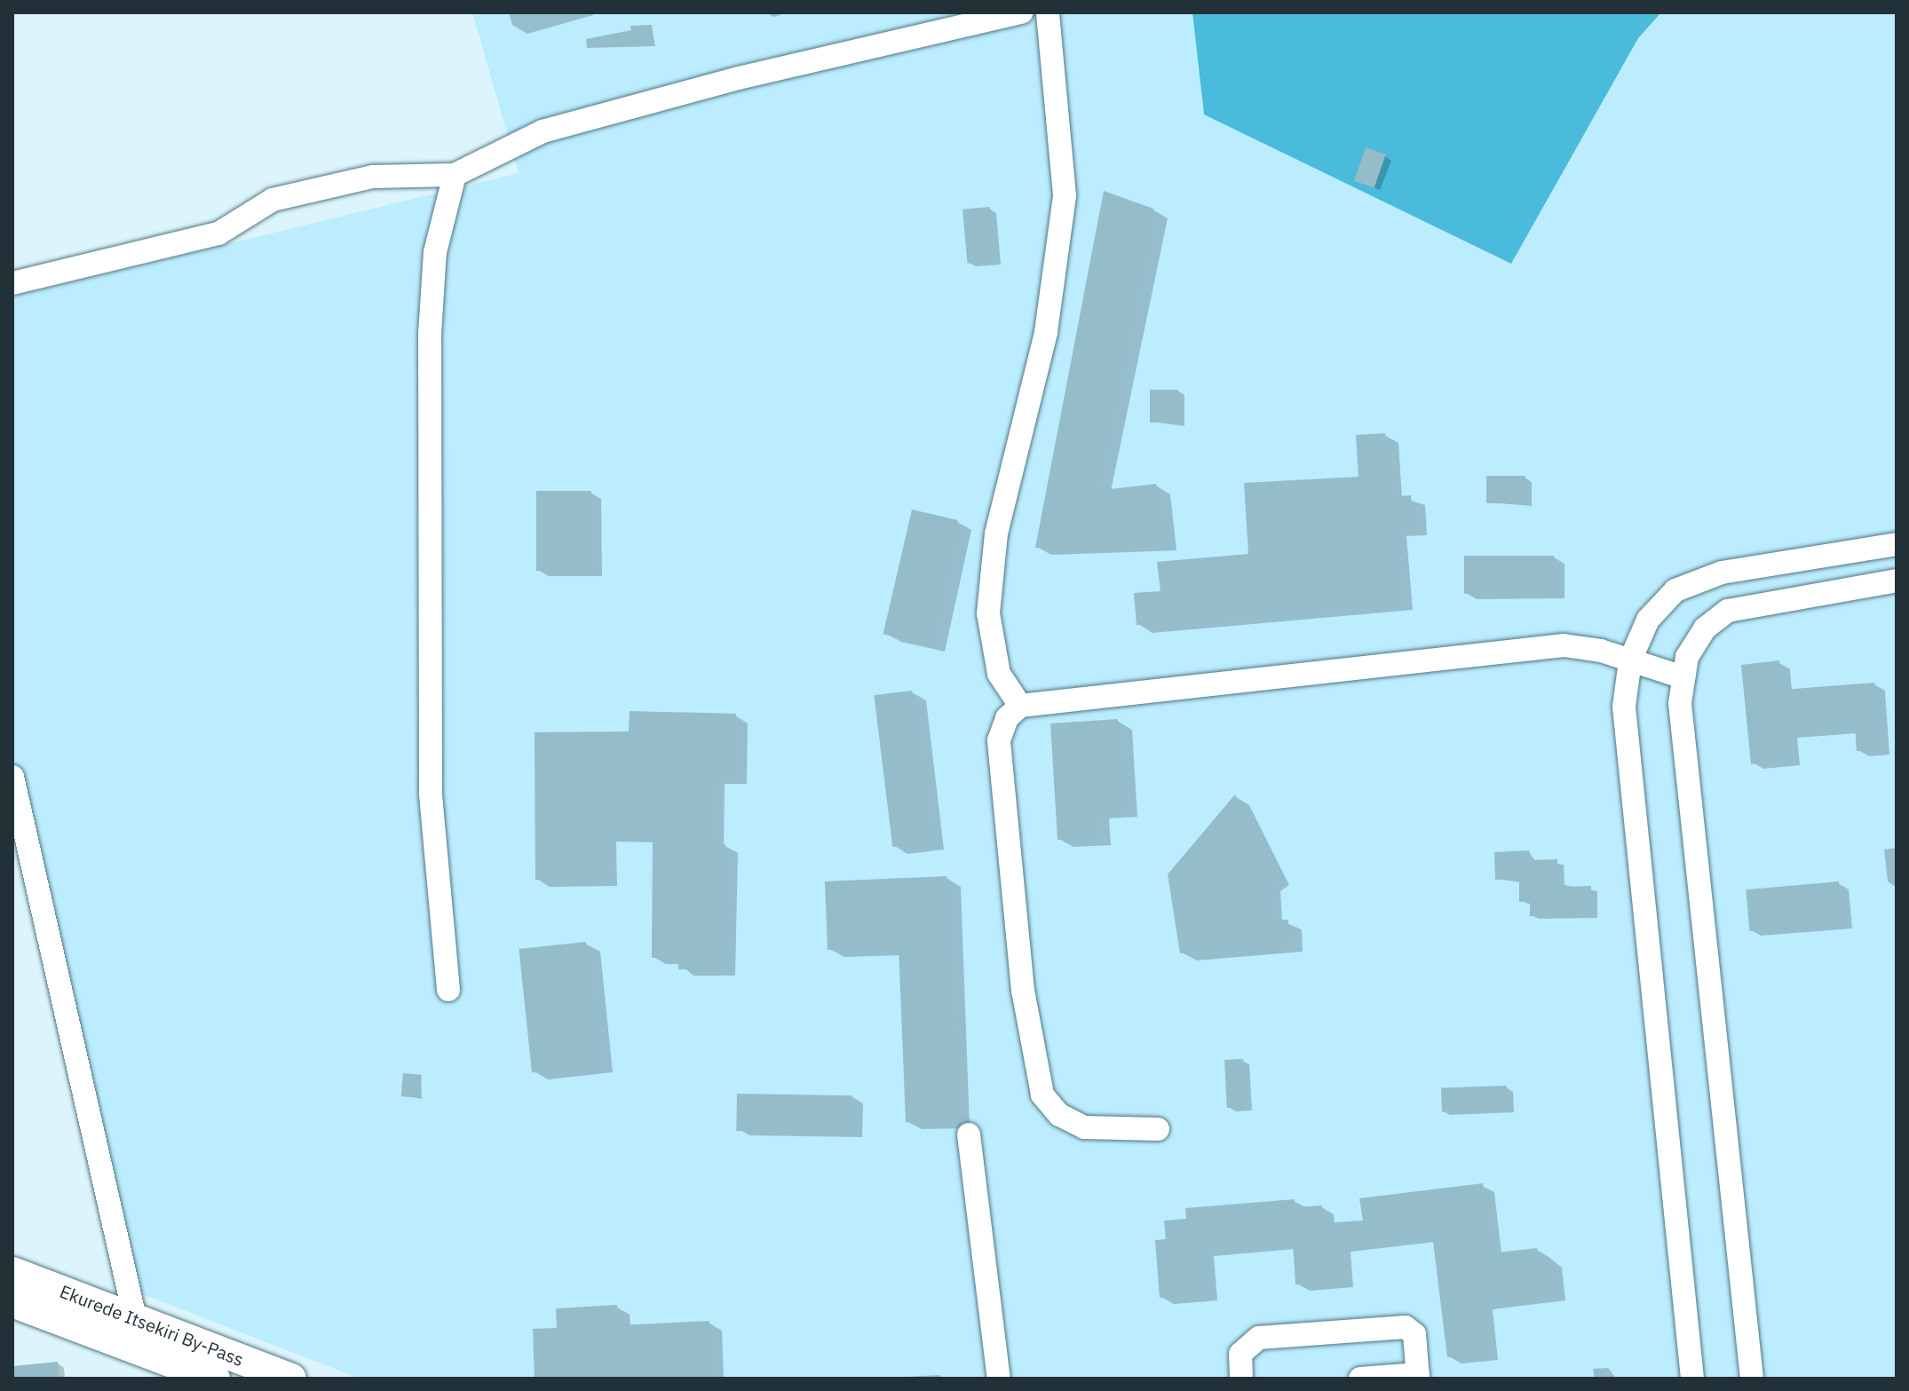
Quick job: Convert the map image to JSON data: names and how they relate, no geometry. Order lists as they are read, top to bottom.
{
  "streets": {
    "main road": ["Ekurede Itsekiri By-Pass"]
  }
}
